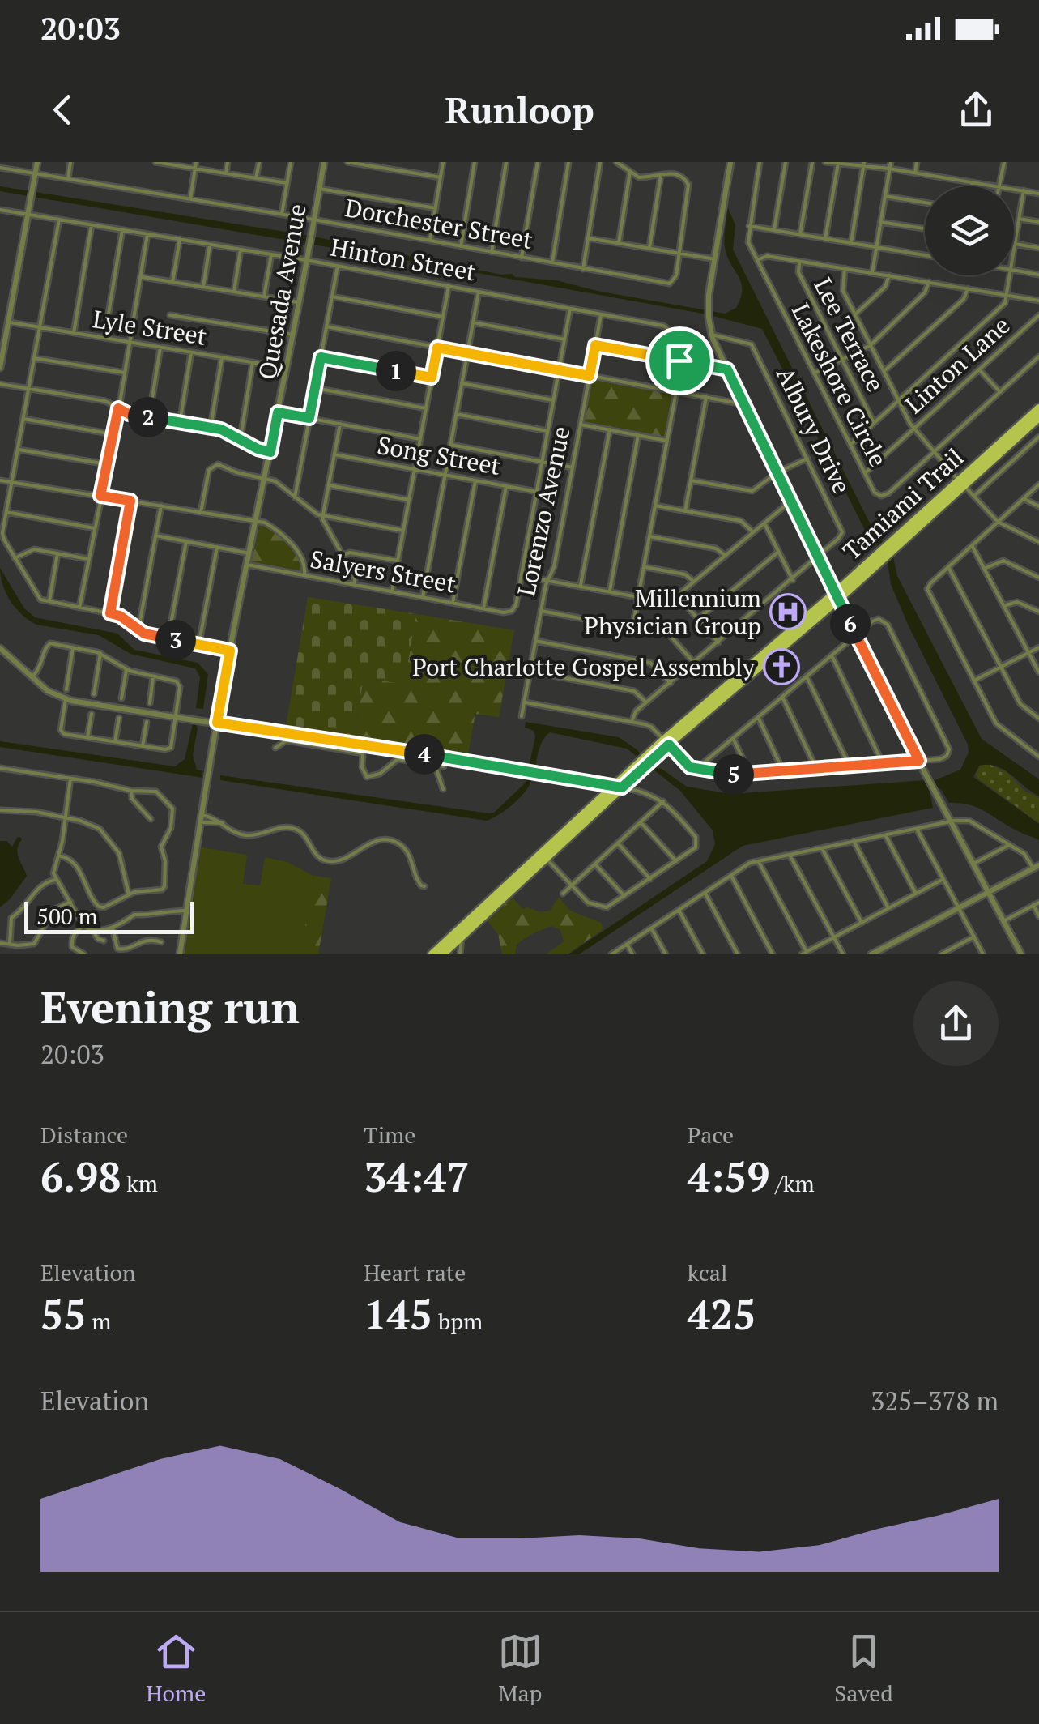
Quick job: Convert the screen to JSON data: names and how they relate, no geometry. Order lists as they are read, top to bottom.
{
  "streets": {
    "main road": ["Tamiami Trail"],
    "street": [
      "Dorchester Street",
      "Hinton Street",
      "Quesada Avenue",
      "Lyle Street",
      "Lee Terrace",
      "Linton Lane",
      "Lakeshore Circle",
      "Albury Drive",
      "Song Street",
      "Lorenzo Avenue",
      "Salyers Street"
    ]
  },
  "crossings": [
    ["Dorchester Street", "Quesada Avenue"],
    ["Hinton Street", "Quesada Avenue"],
    ["Hinton Street", "Lorenzo Avenue"],
    ["Quesada Avenue", "Lyle Street"],
    ["Quesada Avenue", "Salyers Street"],
    ["Linton Lane", "Lakeshore Circle"]
  ],
  "places": {
    "hospital": ["Millennium Physician Group"],
    "church": ["Port Charlotte Gospel Assembly"]
  },
  "scale_bar": "500 m",
  "page": {
    "status": "20:03",
    "header": "Runloop",
    "pins": [
      "1",
      "2",
      "6",
      "3",
      "4",
      "5"
    ],
    "scale": "500 m",
    "heading": ["Evening run", "20:03"],
    "stats": [
      ["Distance", "6.98 km"],
      ["Time", "34:47"],
      ["Pace", "4:59 /km"],
      ["Elevation", "55 m"],
      ["Heart rate", "145 bpm"],
      ["kcal", "425"]
    ],
    "chart": ["Elevation", "325–378 m"],
    "tabs": ["Home", "Map", "Saved"]
  }
}
